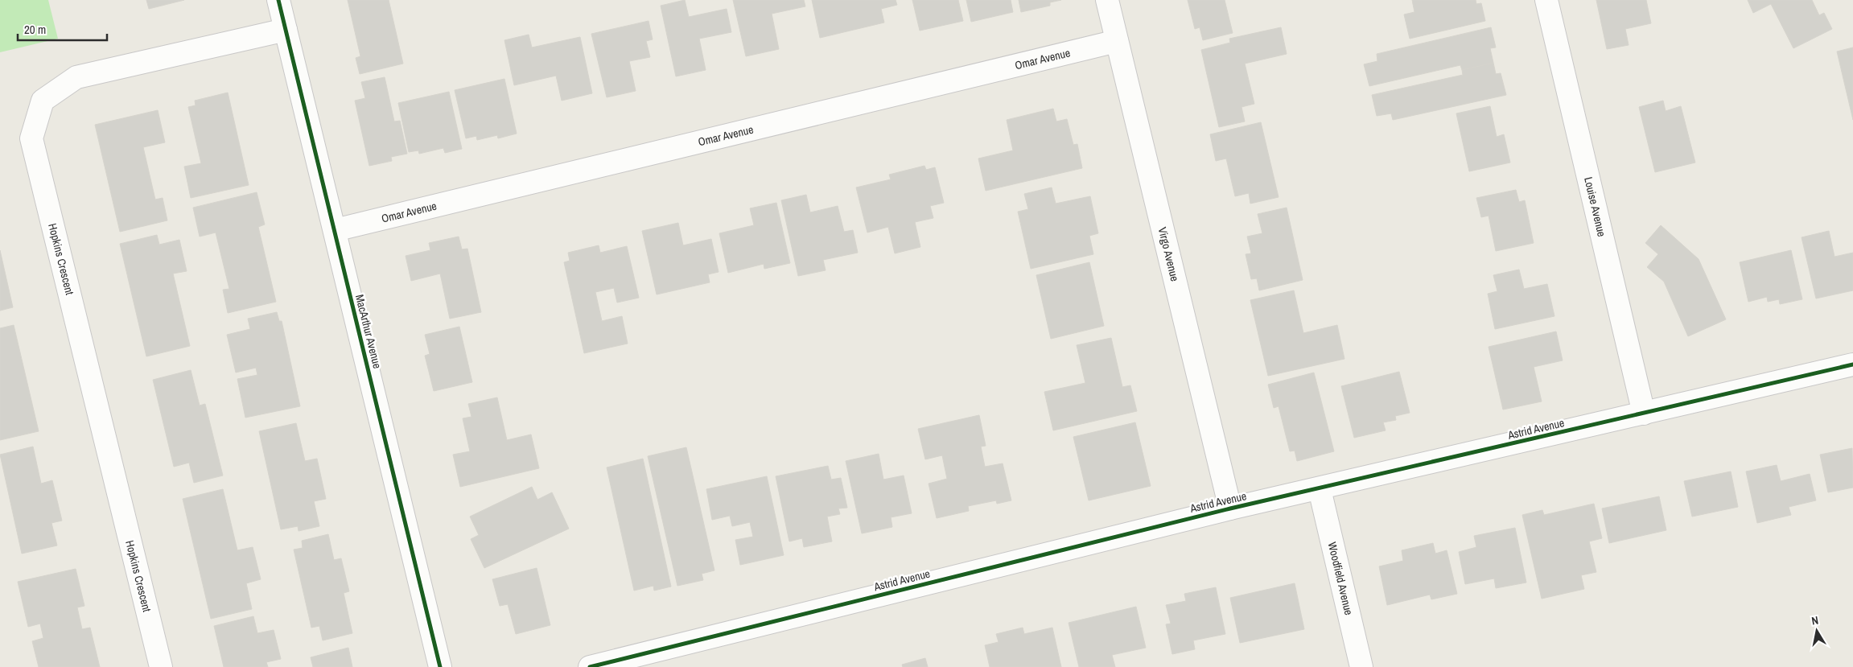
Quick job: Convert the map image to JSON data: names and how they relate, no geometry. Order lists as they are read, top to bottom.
{
  "streets": {
    "street": [
      "Omar Avenue",
      "Louise Avenue",
      "Virgo Avenue",
      "Hopkins Crescent",
      "MacArthur Avenue",
      "Astrid Avenue",
      "Woodfield Avenue"
    ]
  },
  "crossings": [
    ["Omar Avenue", "Virgo Avenue"],
    ["Omar Avenue", "MacArthur Avenue"],
    ["Louise Avenue", "Astrid Avenue"],
    ["Virgo Avenue", "Astrid Avenue"],
    ["Hopkins Crescent", "MacArthur Avenue"],
    ["Astrid Avenue", "Woodfield Avenue"]
  ],
  "scale_bar": "20 m",
  "north": "top"
}
